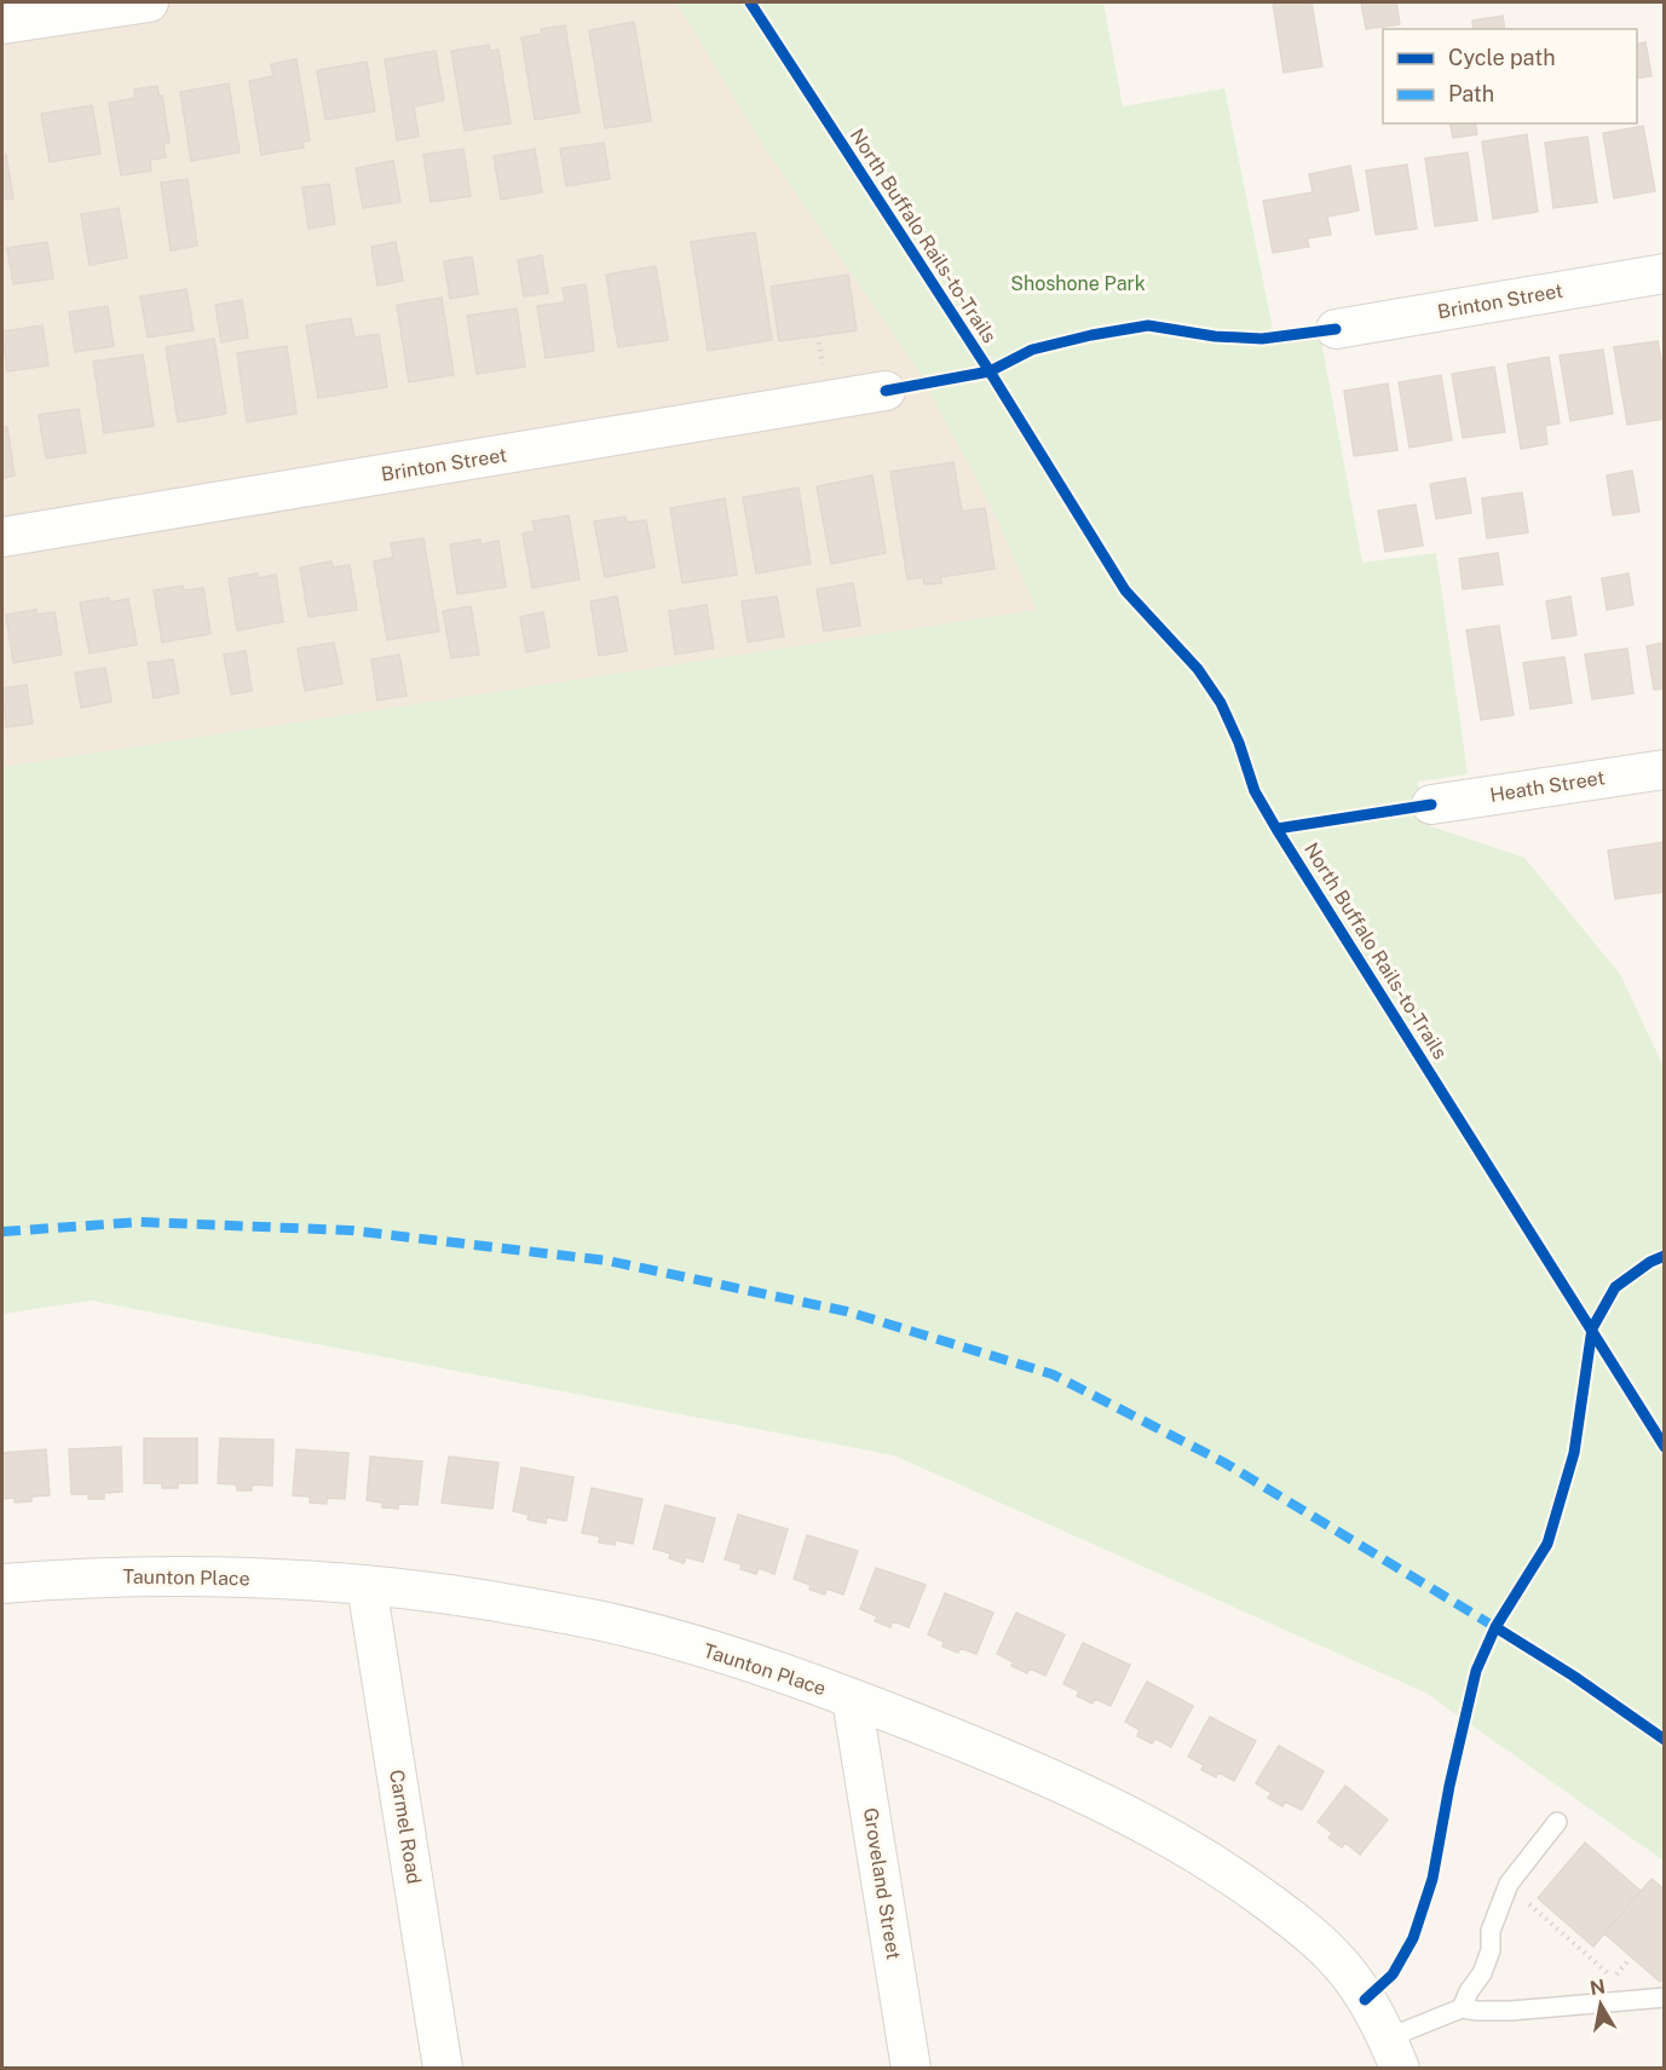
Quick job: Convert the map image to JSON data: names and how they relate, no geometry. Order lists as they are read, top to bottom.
{
  "streets": {
    "street": [
      "Brinton Street",
      "Heath Street",
      "Taunton Place",
      "Carmel Road",
      "Groveland Street"
    ],
    "cycle path": ["North Buffalo Rails-to-Trails"]
  },
  "crossings": [
    ["Taunton Place", "Carmel Road"],
    ["Taunton Place", "Groveland Street"]
  ],
  "parks": ["Shoshone Park"],
  "legend": ["Cycle path", "Path"],
  "north": "top"
}
